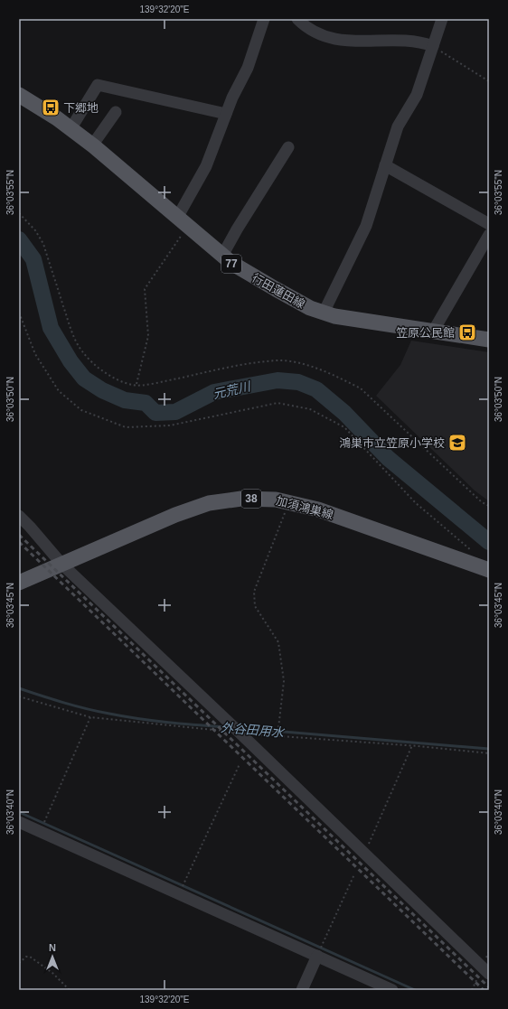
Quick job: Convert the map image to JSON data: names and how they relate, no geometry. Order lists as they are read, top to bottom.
{
  "streets": {
    "main road": [
      "77",
      "行田蓮田線",
      "38",
      "加須鴻巣線"
    ]
  },
  "water": ["元荒川", "外谷田用水"],
  "places": {
    "bus stop": ["下郷地", "笠原公民館"],
    "school or university": ["鴻巣市立笠原小学校"]
  },
  "north": "top",
  "coordinates": [
    "139°32'20\"E",
    "36°03'55\"N",
    "36°03'50\"N",
    "36°03'45\"N",
    "36°03'40\"N"
  ]
}
